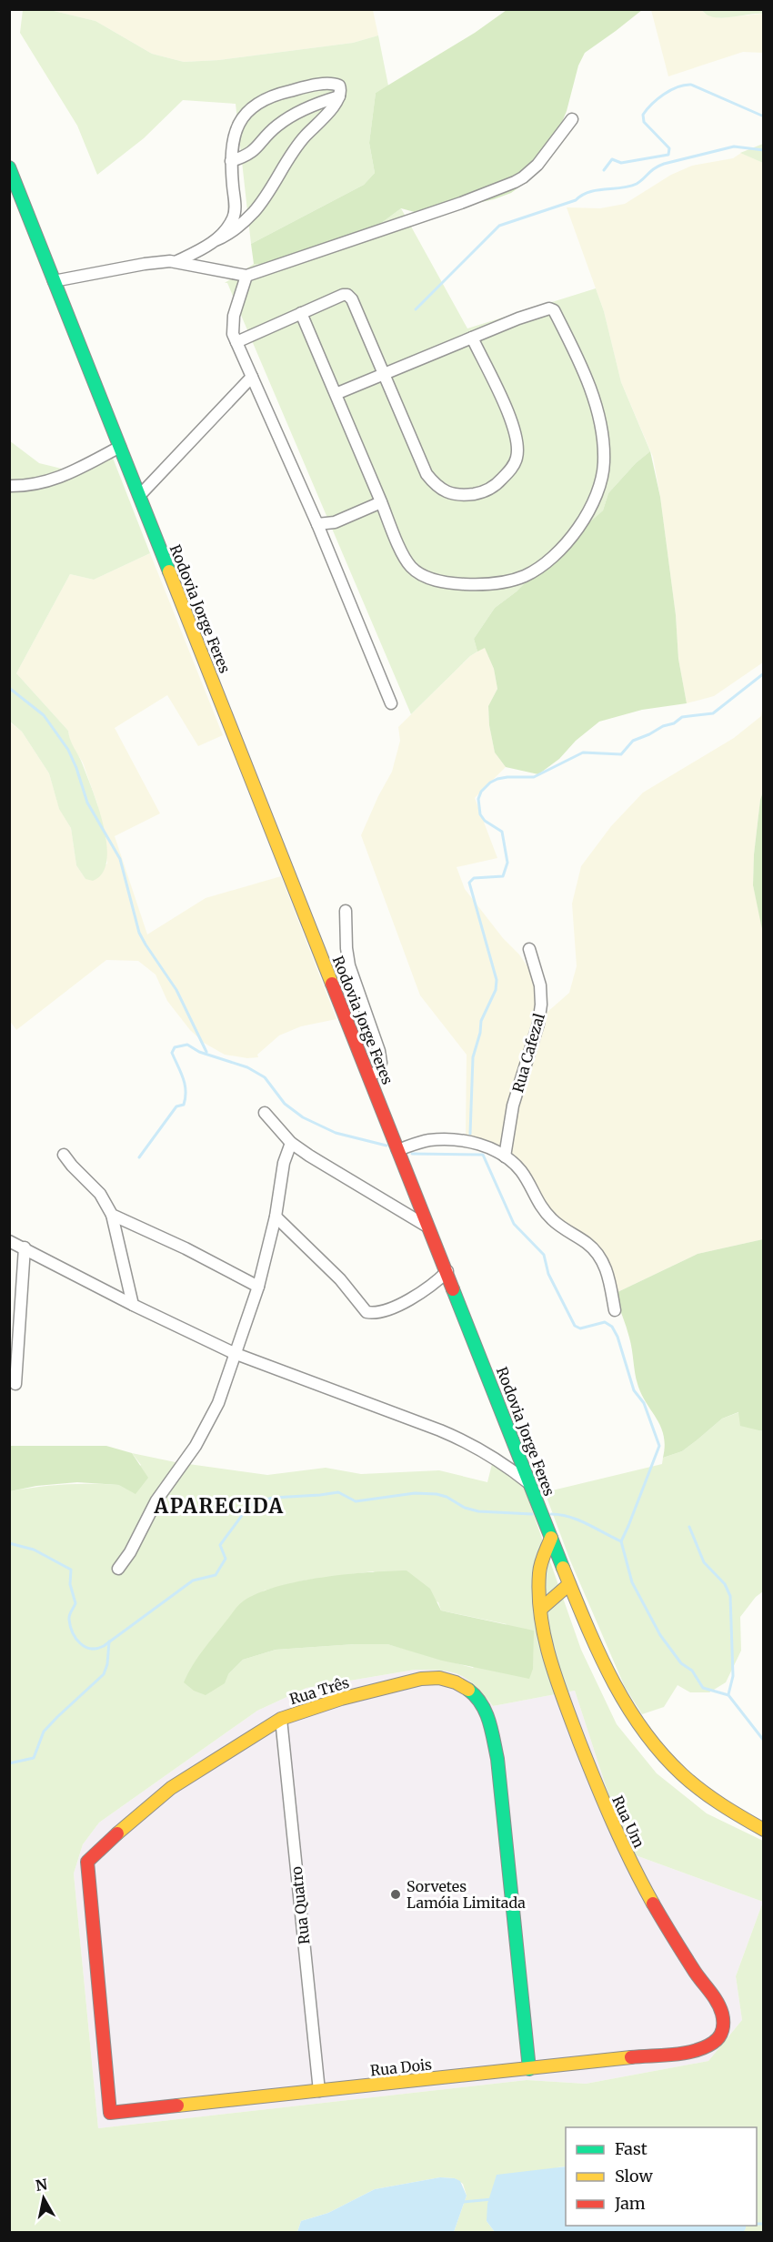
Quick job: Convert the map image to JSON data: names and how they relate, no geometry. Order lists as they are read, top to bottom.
{
  "streets": {
    "street": [
      "Rodovia Jorge Feres",
      "Rua Cafezal",
      "Rua Três",
      "Rua Um",
      "Rua Quatro",
      "Rua Dois"
    ]
  },
  "crossings": [
    ["Rua Três", "Rua Quatro"],
    ["Rua Três", "Rua Dois"],
    ["Rua Um", "Rua Dois"],
    ["Rua Quatro", "Rua Dois"]
  ],
  "districts": ["APARECIDA"],
  "places": ["Sorvetes Lamóia Limitada"],
  "legend": ["Fast", "Slow", "Jam"],
  "north": "top"
}
